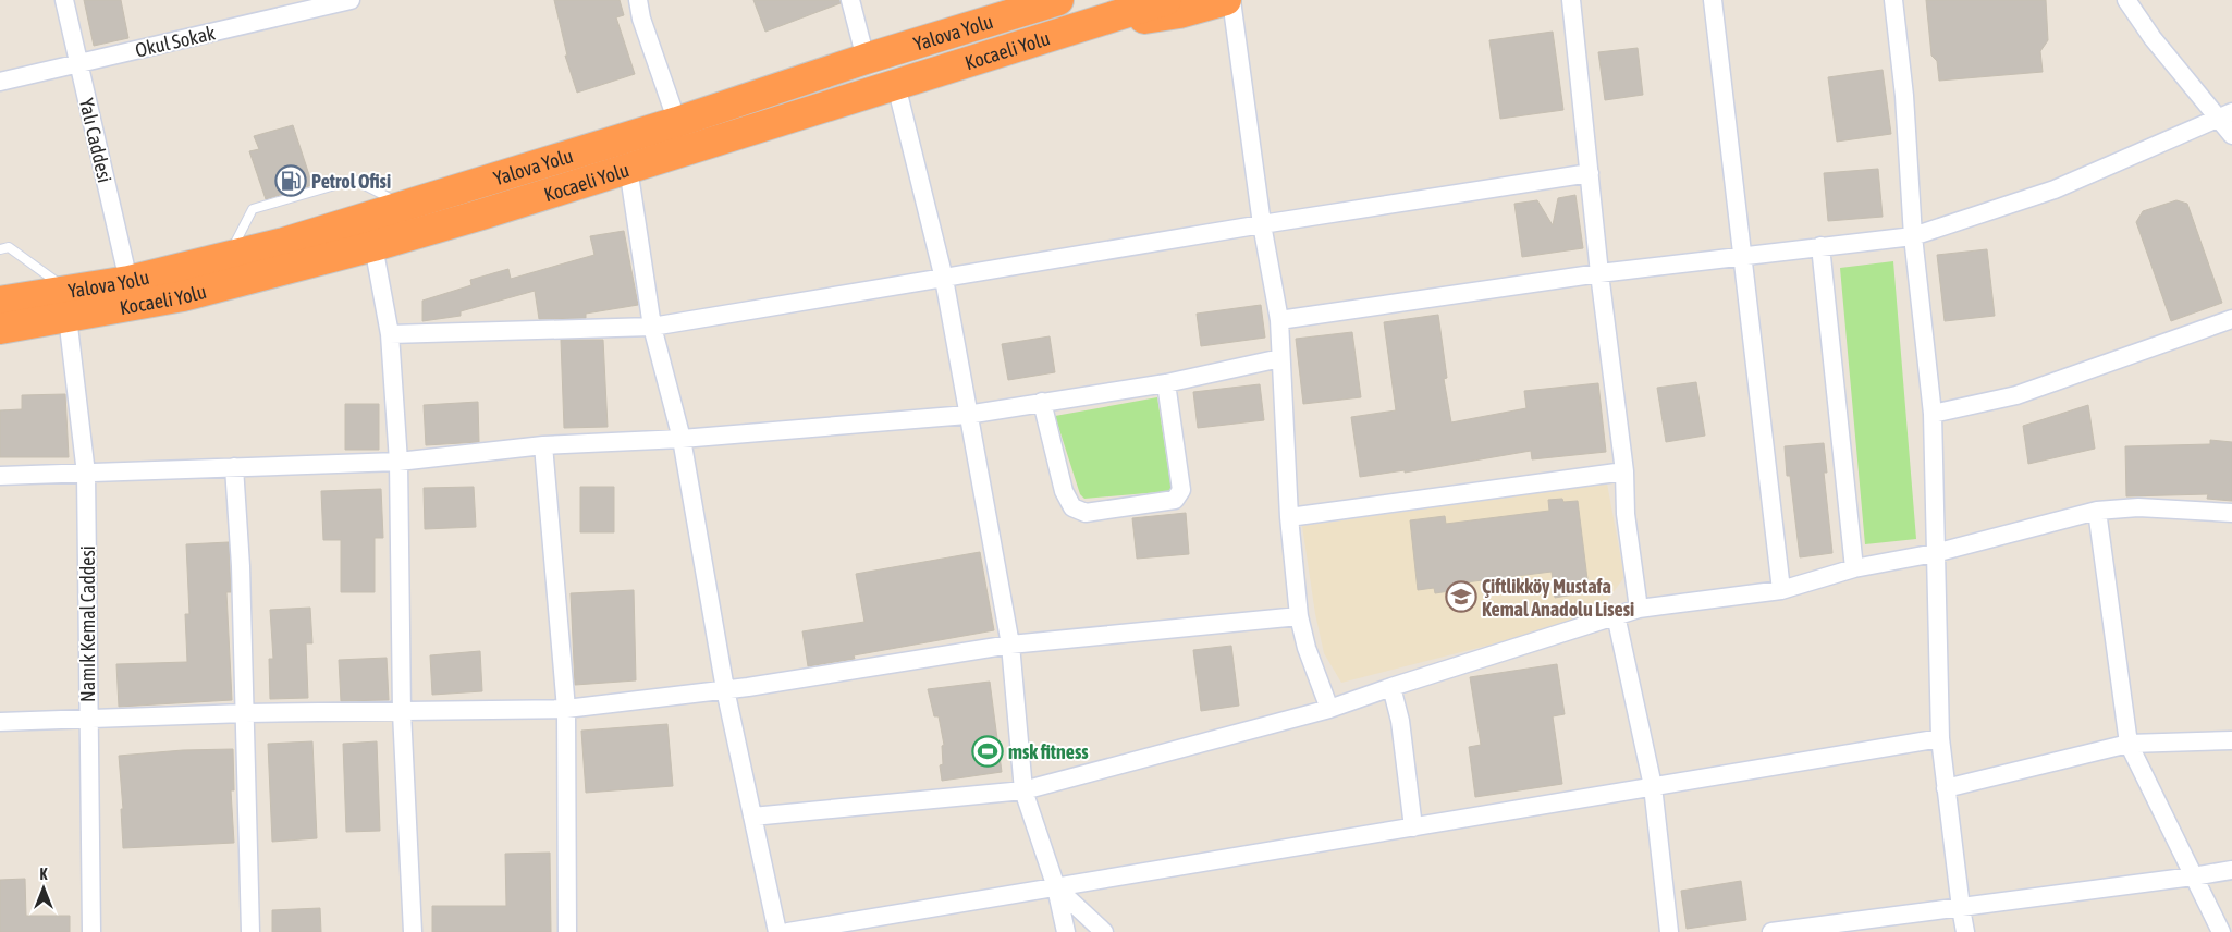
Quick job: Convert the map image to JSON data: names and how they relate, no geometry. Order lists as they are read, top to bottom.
{
  "streets": {
    "highway": ["Yalova Yolu", "Kocaeli̇ Yolu"],
    "street": ["Okul Sokak", "Yalı Caddesi", "Namık Kemal Caddesi"]
  },
  "crossings": [
    ["Yalova Yolu", "Kocaeli̇ Yolu"],
    ["Yalova Yolu", "Yalı Caddesi"],
    ["Yalova Yolu", "Namık Kemal Caddesi"],
    ["Okul Sokak", "Yalı Caddesi"],
    ["Kocaeli̇ Yolu", "Namık Kemal Caddesi"]
  ],
  "places": {
    "fuel station": ["Petrol Ofisi"],
    "school or university": ["Çiftlikköy Mustafa Kemal Anadolu Lisesi"],
    "sports": ["msk fitness"]
  },
  "north": "top"
}
